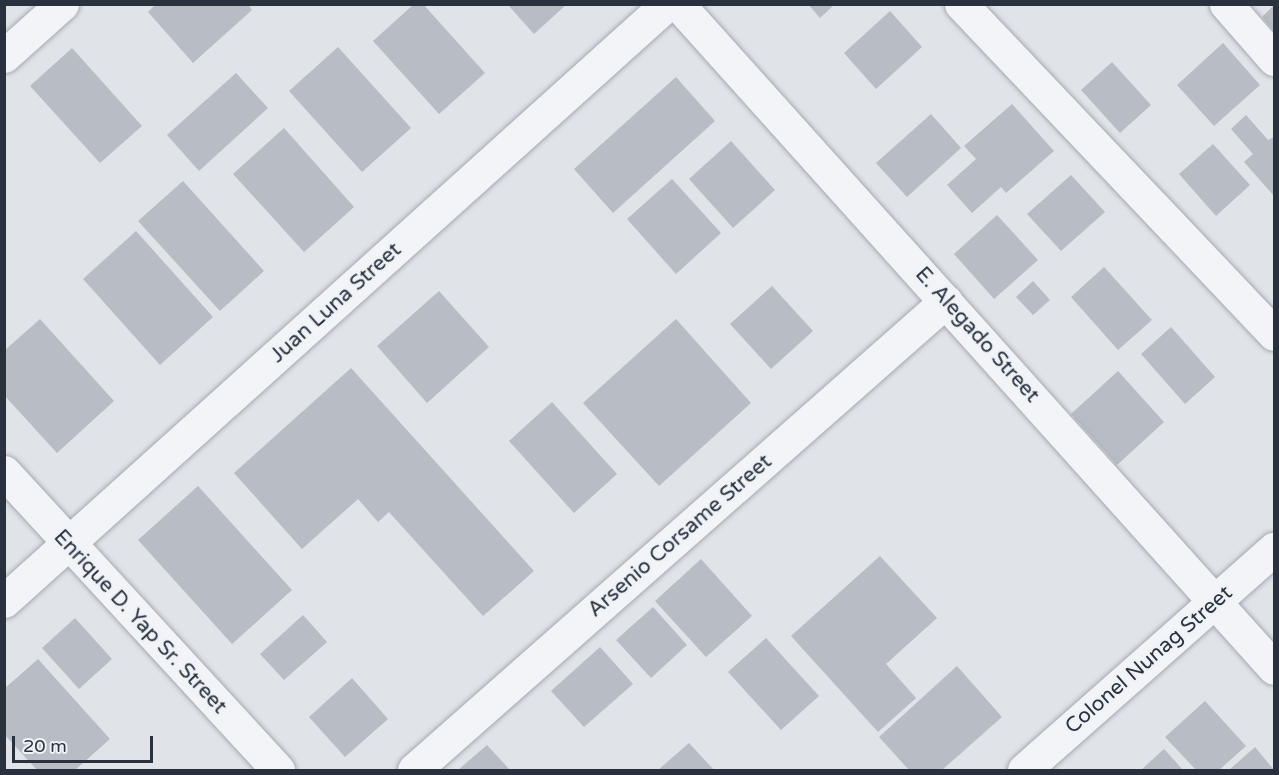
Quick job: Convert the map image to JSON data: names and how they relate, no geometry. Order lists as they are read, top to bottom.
{
  "streets": {
    "street": [
      "Juan Luna Street",
      "E. Alegado Street",
      "Arsenio Corsame Street",
      "Enrique D. Yap Sr. Street",
      "Colonel Nunag Street"
    ]
  },
  "crossings": [
    ["Juan Luna Street", "Enrique D. Yap Sr. Street"],
    ["E. Alegado Street", "Arsenio Corsame Street"],
    ["E. Alegado Street", "Colonel Nunag Street"]
  ],
  "scale_bar": "20 m"
}
